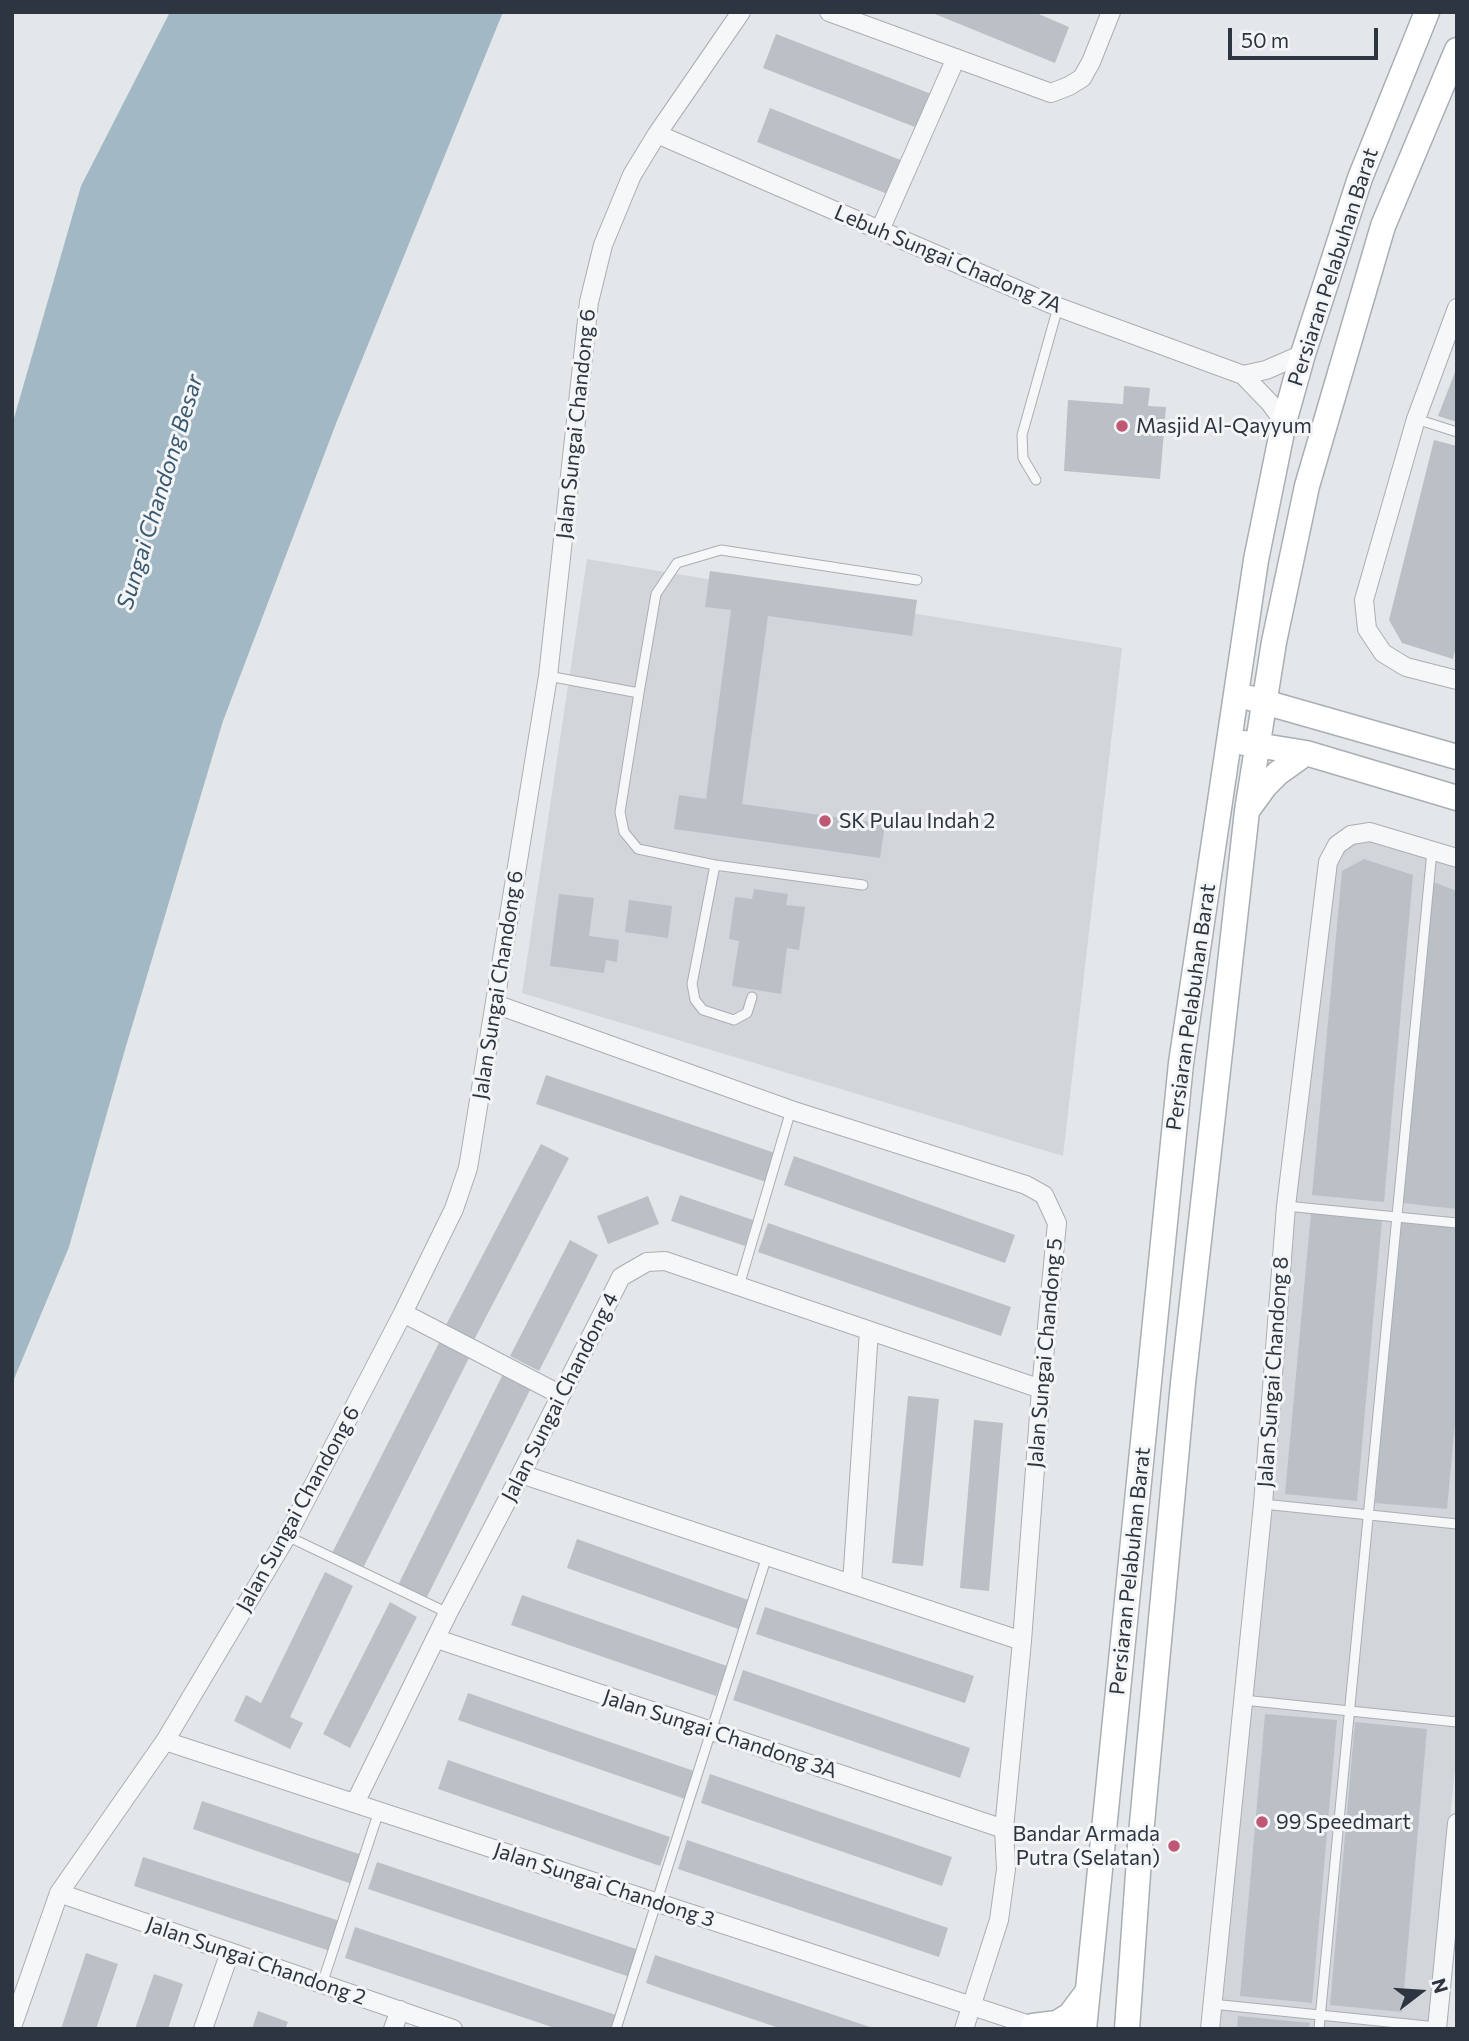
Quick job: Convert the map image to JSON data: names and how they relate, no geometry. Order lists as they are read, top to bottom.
{
  "streets": {
    "street": [
      "Lebuh Sungai Chadong 7A",
      "Persiaran Pelabuhan Barat",
      "Jalan Sungai Chandong 6",
      "Jalan Sungai Chandong 5",
      "Jalan Sungai Chandong 8",
      "Jalan Sungai Chandong 4",
      "Jalan Sungai Chandong 3A",
      "Jalan Sungai Chandong 3",
      "Jalan Sungai Chandong 2"
    ]
  },
  "crossings": [
    ["Lebuh Sungai Chadong 7A", "Jalan Sungai Chandong 6"],
    ["Jalan Sungai Chandong 6", "Jalan Sungai Chandong 5"],
    ["Jalan Sungai Chandong 6", "Jalan Sungai Chandong 3"],
    ["Jalan Sungai Chandong 6", "Jalan Sungai Chandong 2"],
    ["Jalan Sungai Chandong 5", "Jalan Sungai Chandong 4"],
    ["Jalan Sungai Chandong 5", "Jalan Sungai Chandong 3A"],
    ["Jalan Sungai Chandong 5", "Jalan Sungai Chandong 3"],
    ["Jalan Sungai Chandong 4", "Jalan Sungai Chandong 3A"],
    ["Jalan Sungai Chandong 4", "Jalan Sungai Chandong 3"]
  ],
  "water": ["Sungai Chandong Besar"],
  "places": [
    "Masjid Al-Qayyum",
    "SK Pulau Indah 2",
    "99 Speedmart",
    "Bandar Armada Putra (Selatan)"
  ],
  "scale_bar": "50 m",
  "north": "right"
}
